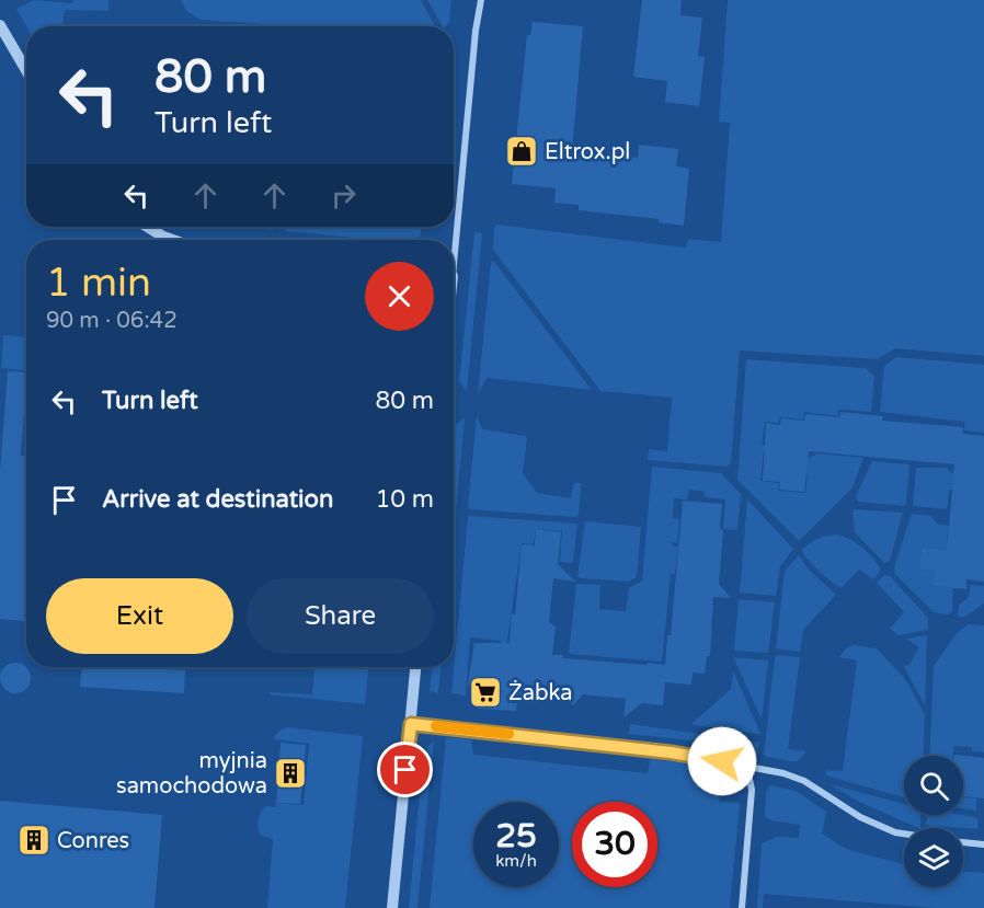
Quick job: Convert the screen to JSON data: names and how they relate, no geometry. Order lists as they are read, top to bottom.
{
  "places": {
    "shop": ["Eltrox.pl"],
    "supermarket": ["Żabka"],
    "building": ["myjnia samochodowa", "Conres"]
  },
  "page": {
    "turn": ["80 m", "Turn left"],
    "heading": ["1 min", "90 m · 06:42"],
    "list": [
      {
        "name": "Turn left",
        "value": "80 m"
      },
      {
        "name": "Arrive at destination",
        "value": "10 m"
      }
    ],
    "buttons": ["Exit", "Share"],
    "speed": "25 km/h",
    "limit": "30"
  }
}
